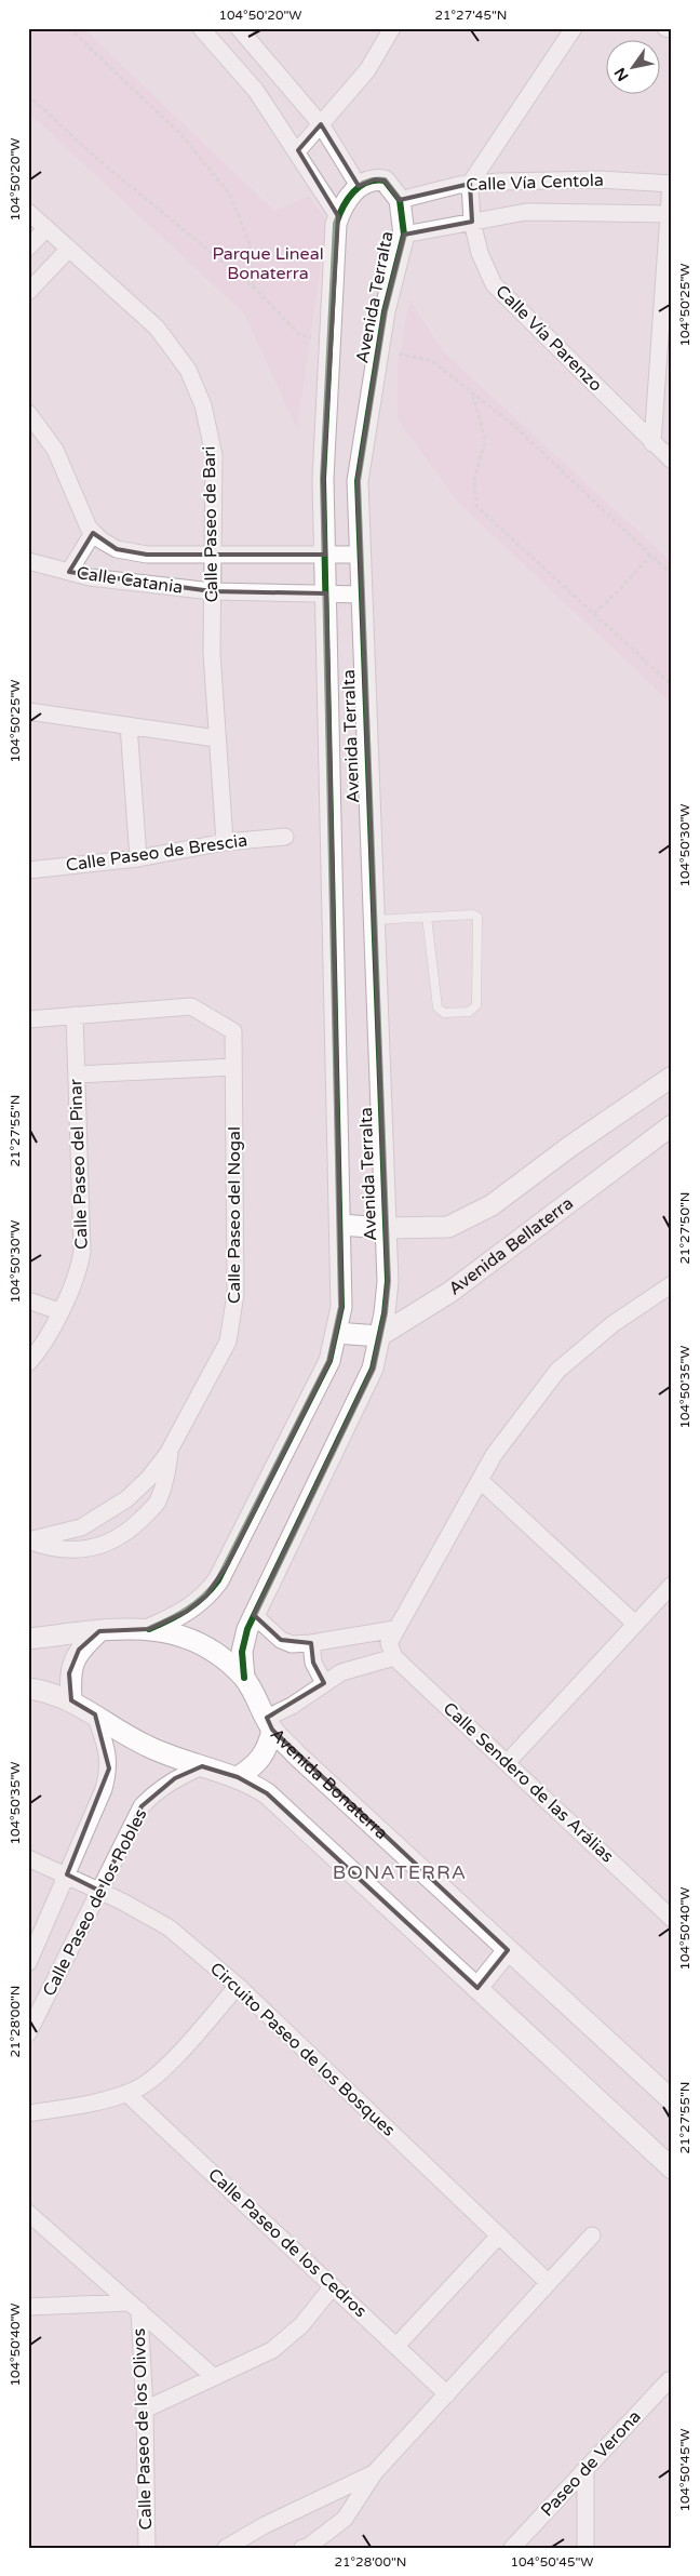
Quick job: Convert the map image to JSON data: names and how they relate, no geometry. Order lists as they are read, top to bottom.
{
  "streets": {
    "street": [
      "Calle Vía Centola",
      "Avenida Terralta",
      "Calle Vía Parenzo",
      "Calle Paseo de Bari",
      "Calle Catania",
      "Calle Paseo de Brescia",
      "Calle Paseo del Pinar",
      "Calle Paseo del Nogal",
      "Avenida Bellaterra",
      "Calle Sendero de las Arálias",
      "Avenida Bonaterra",
      "Calle Paseo de los Robles",
      "Circuito Paseo de los Bosques",
      "Calle Paseo de los Cedros",
      "Calle Paseo de los Olivos",
      "Paseo de Verona"
    ]
  },
  "crossings": [
    ["Calle Vía Centola", "Avenida Terralta"],
    ["Calle Vía Centola", "Calle Vía Parenzo"],
    ["Avenida Terralta", "Calle Catania"],
    ["Avenida Terralta", "Avenida Bellaterra"],
    ["Avenida Terralta", "Avenida Bonaterra"],
    ["Calle Paseo de Bari", "Calle Catania"],
    ["Calle Paseo de Bari", "Calle Paseo de Brescia"],
    ["Calle Paseo del Pinar", "Calle Paseo del Nogal"],
    ["Calle Paseo de los Robles", "Circuito Paseo de los Bosques"]
  ],
  "districts": ["BONATERRA"],
  "parks": ["Parque Lineal Bonaterra"],
  "north": "bottom left",
  "coordinates": [
    "104°50'20\"W",
    "21°27'45\"N",
    "104°50'25\"W",
    "104°50'30\"W",
    "21°27'55\"N",
    "21°27'50\"N",
    "104°50'35\"W",
    "104°50'40\"W",
    "21°28'00\"N",
    "104°50'45\"W"
  ]
}
